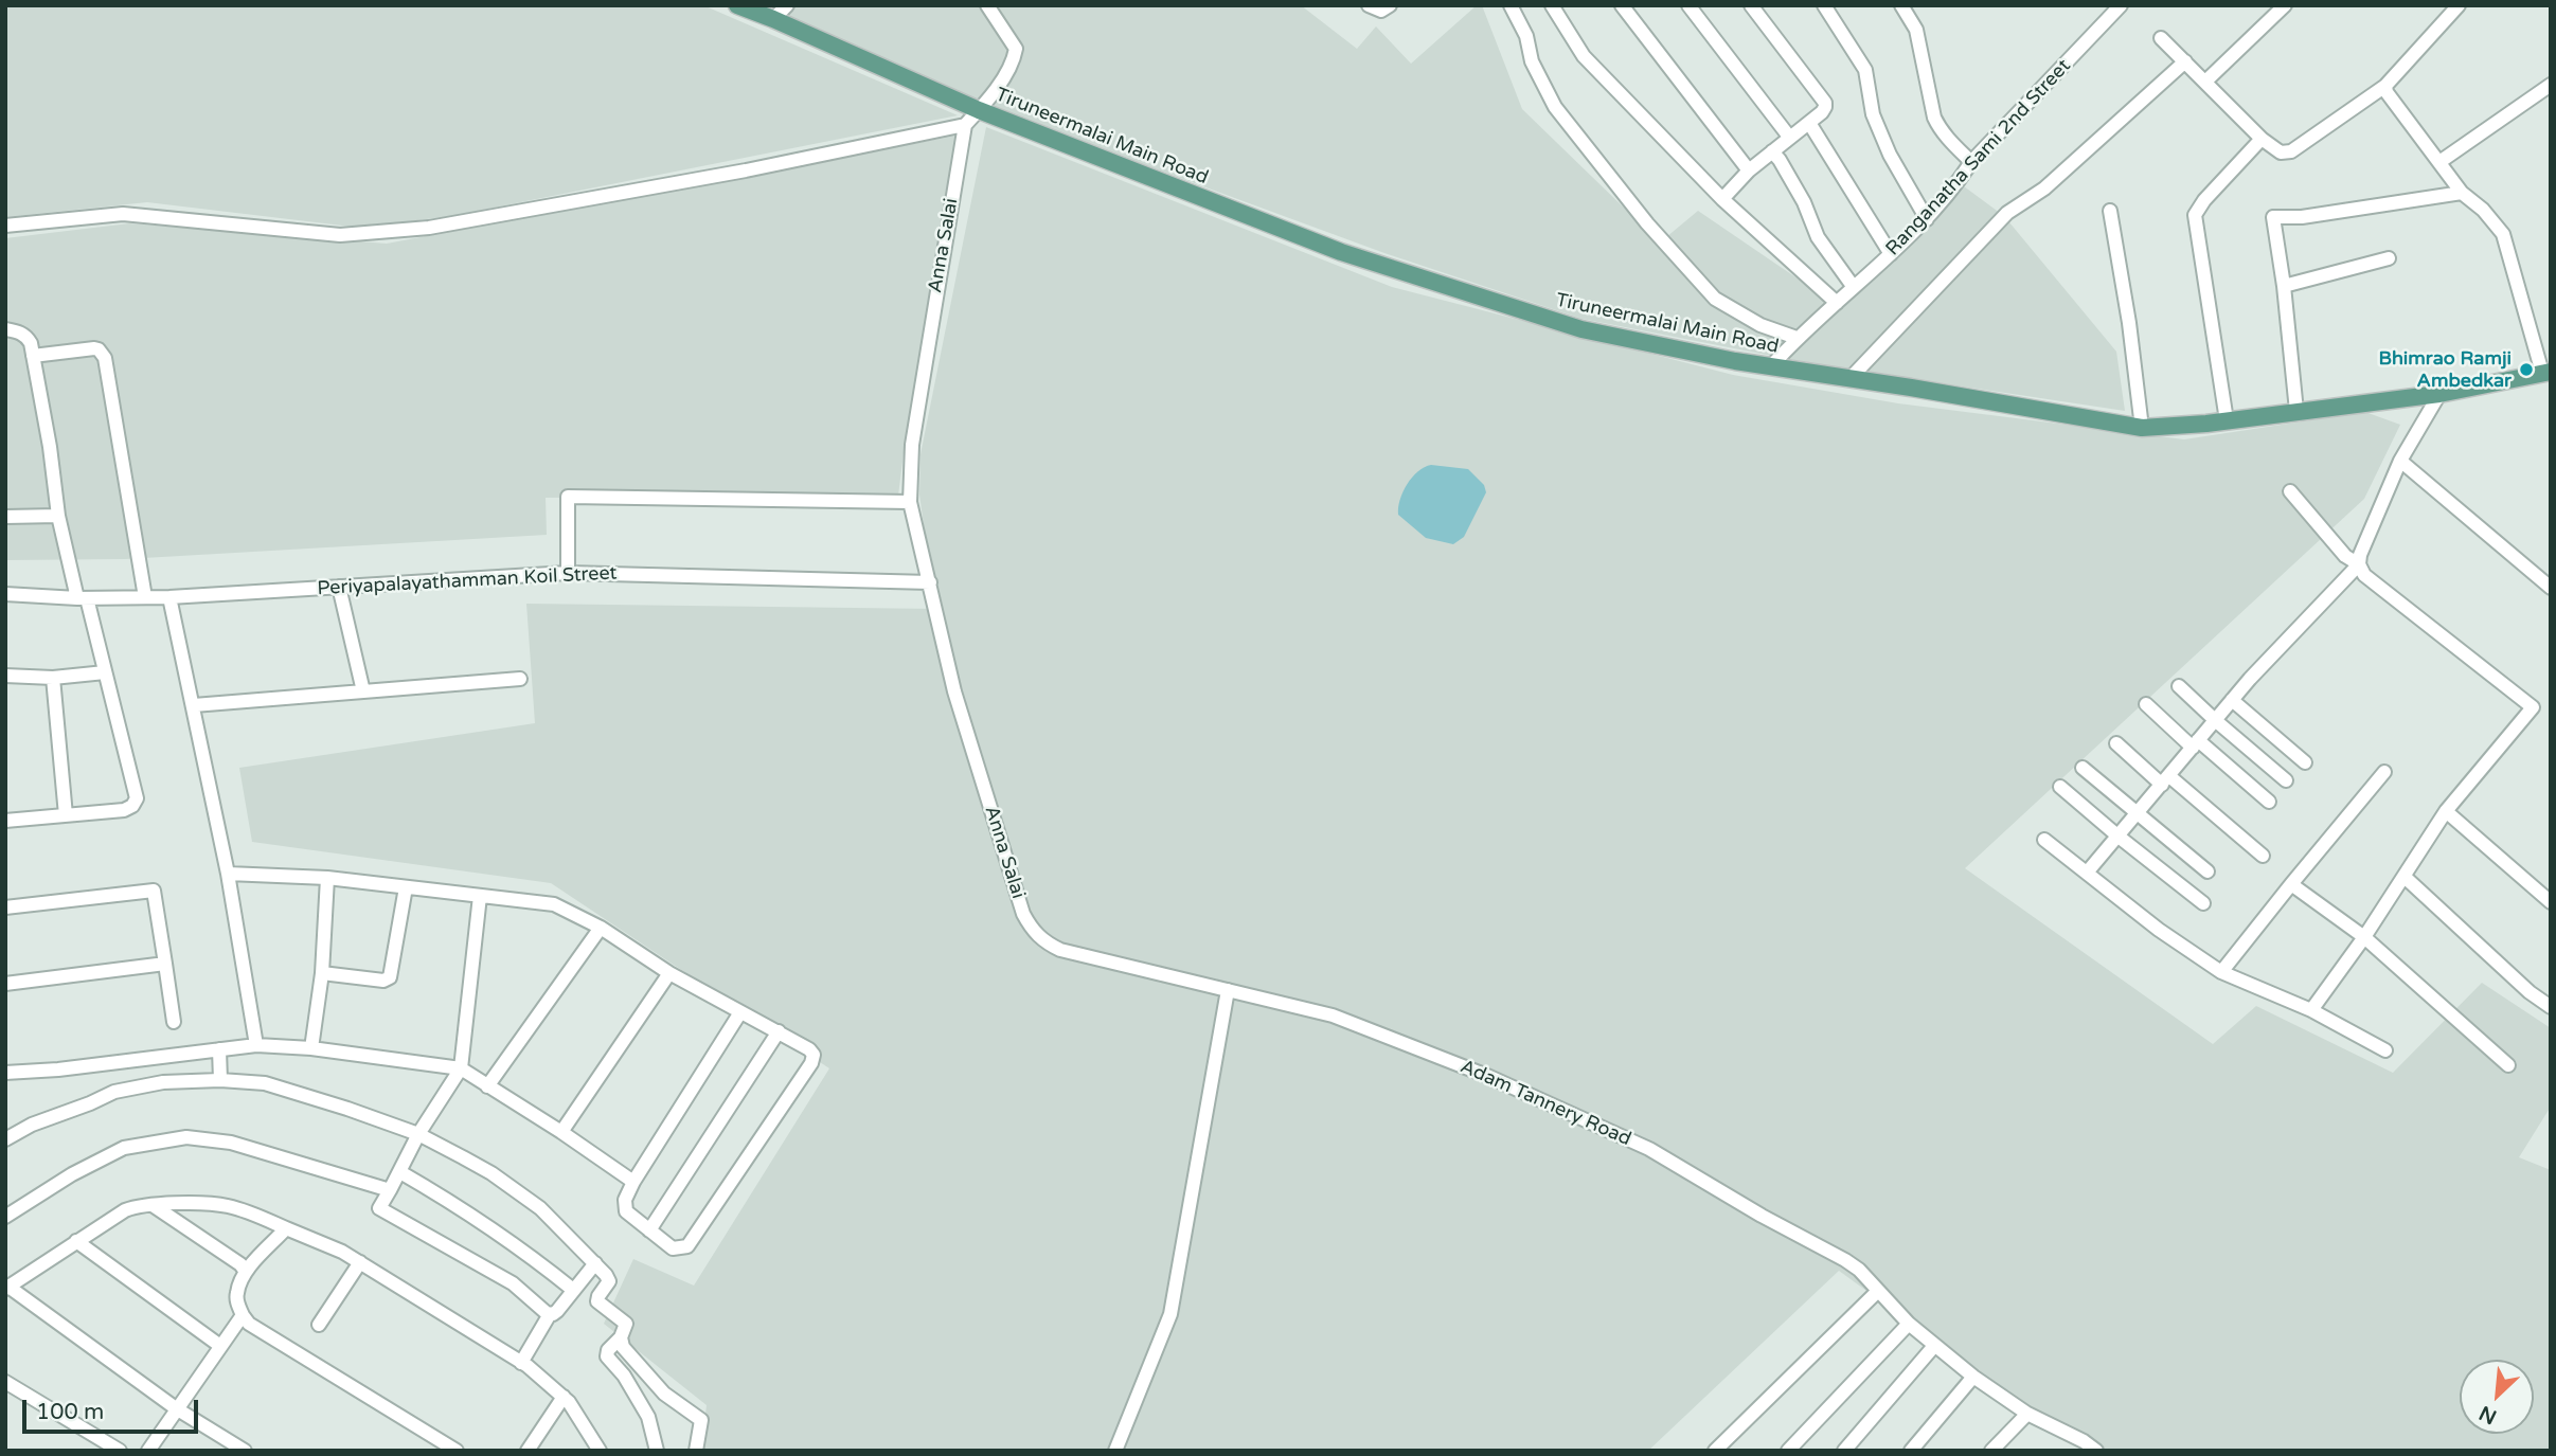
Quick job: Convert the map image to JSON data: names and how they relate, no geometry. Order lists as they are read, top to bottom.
{
  "streets": {
    "main road": ["Tiruneermalai Main Road"],
    "street": [
      "Ranganatha Sami 2nd Street",
      "Anna Salai",
      "Periyapalayathamman Koil Street",
      "Adam Tannery Road"
    ]
  },
  "crossings": [
    ["Tiruneermalai Main Road", "Ranganatha Sami 2nd Street"],
    ["Anna Salai", "Periyapalayathamman Koil Street"],
    ["Anna Salai", "Adam Tannery Road"]
  ],
  "places": ["Bhimrao Ramji Ambedkar"],
  "scale_bar": "100 m",
  "north": "bottom left"
}
